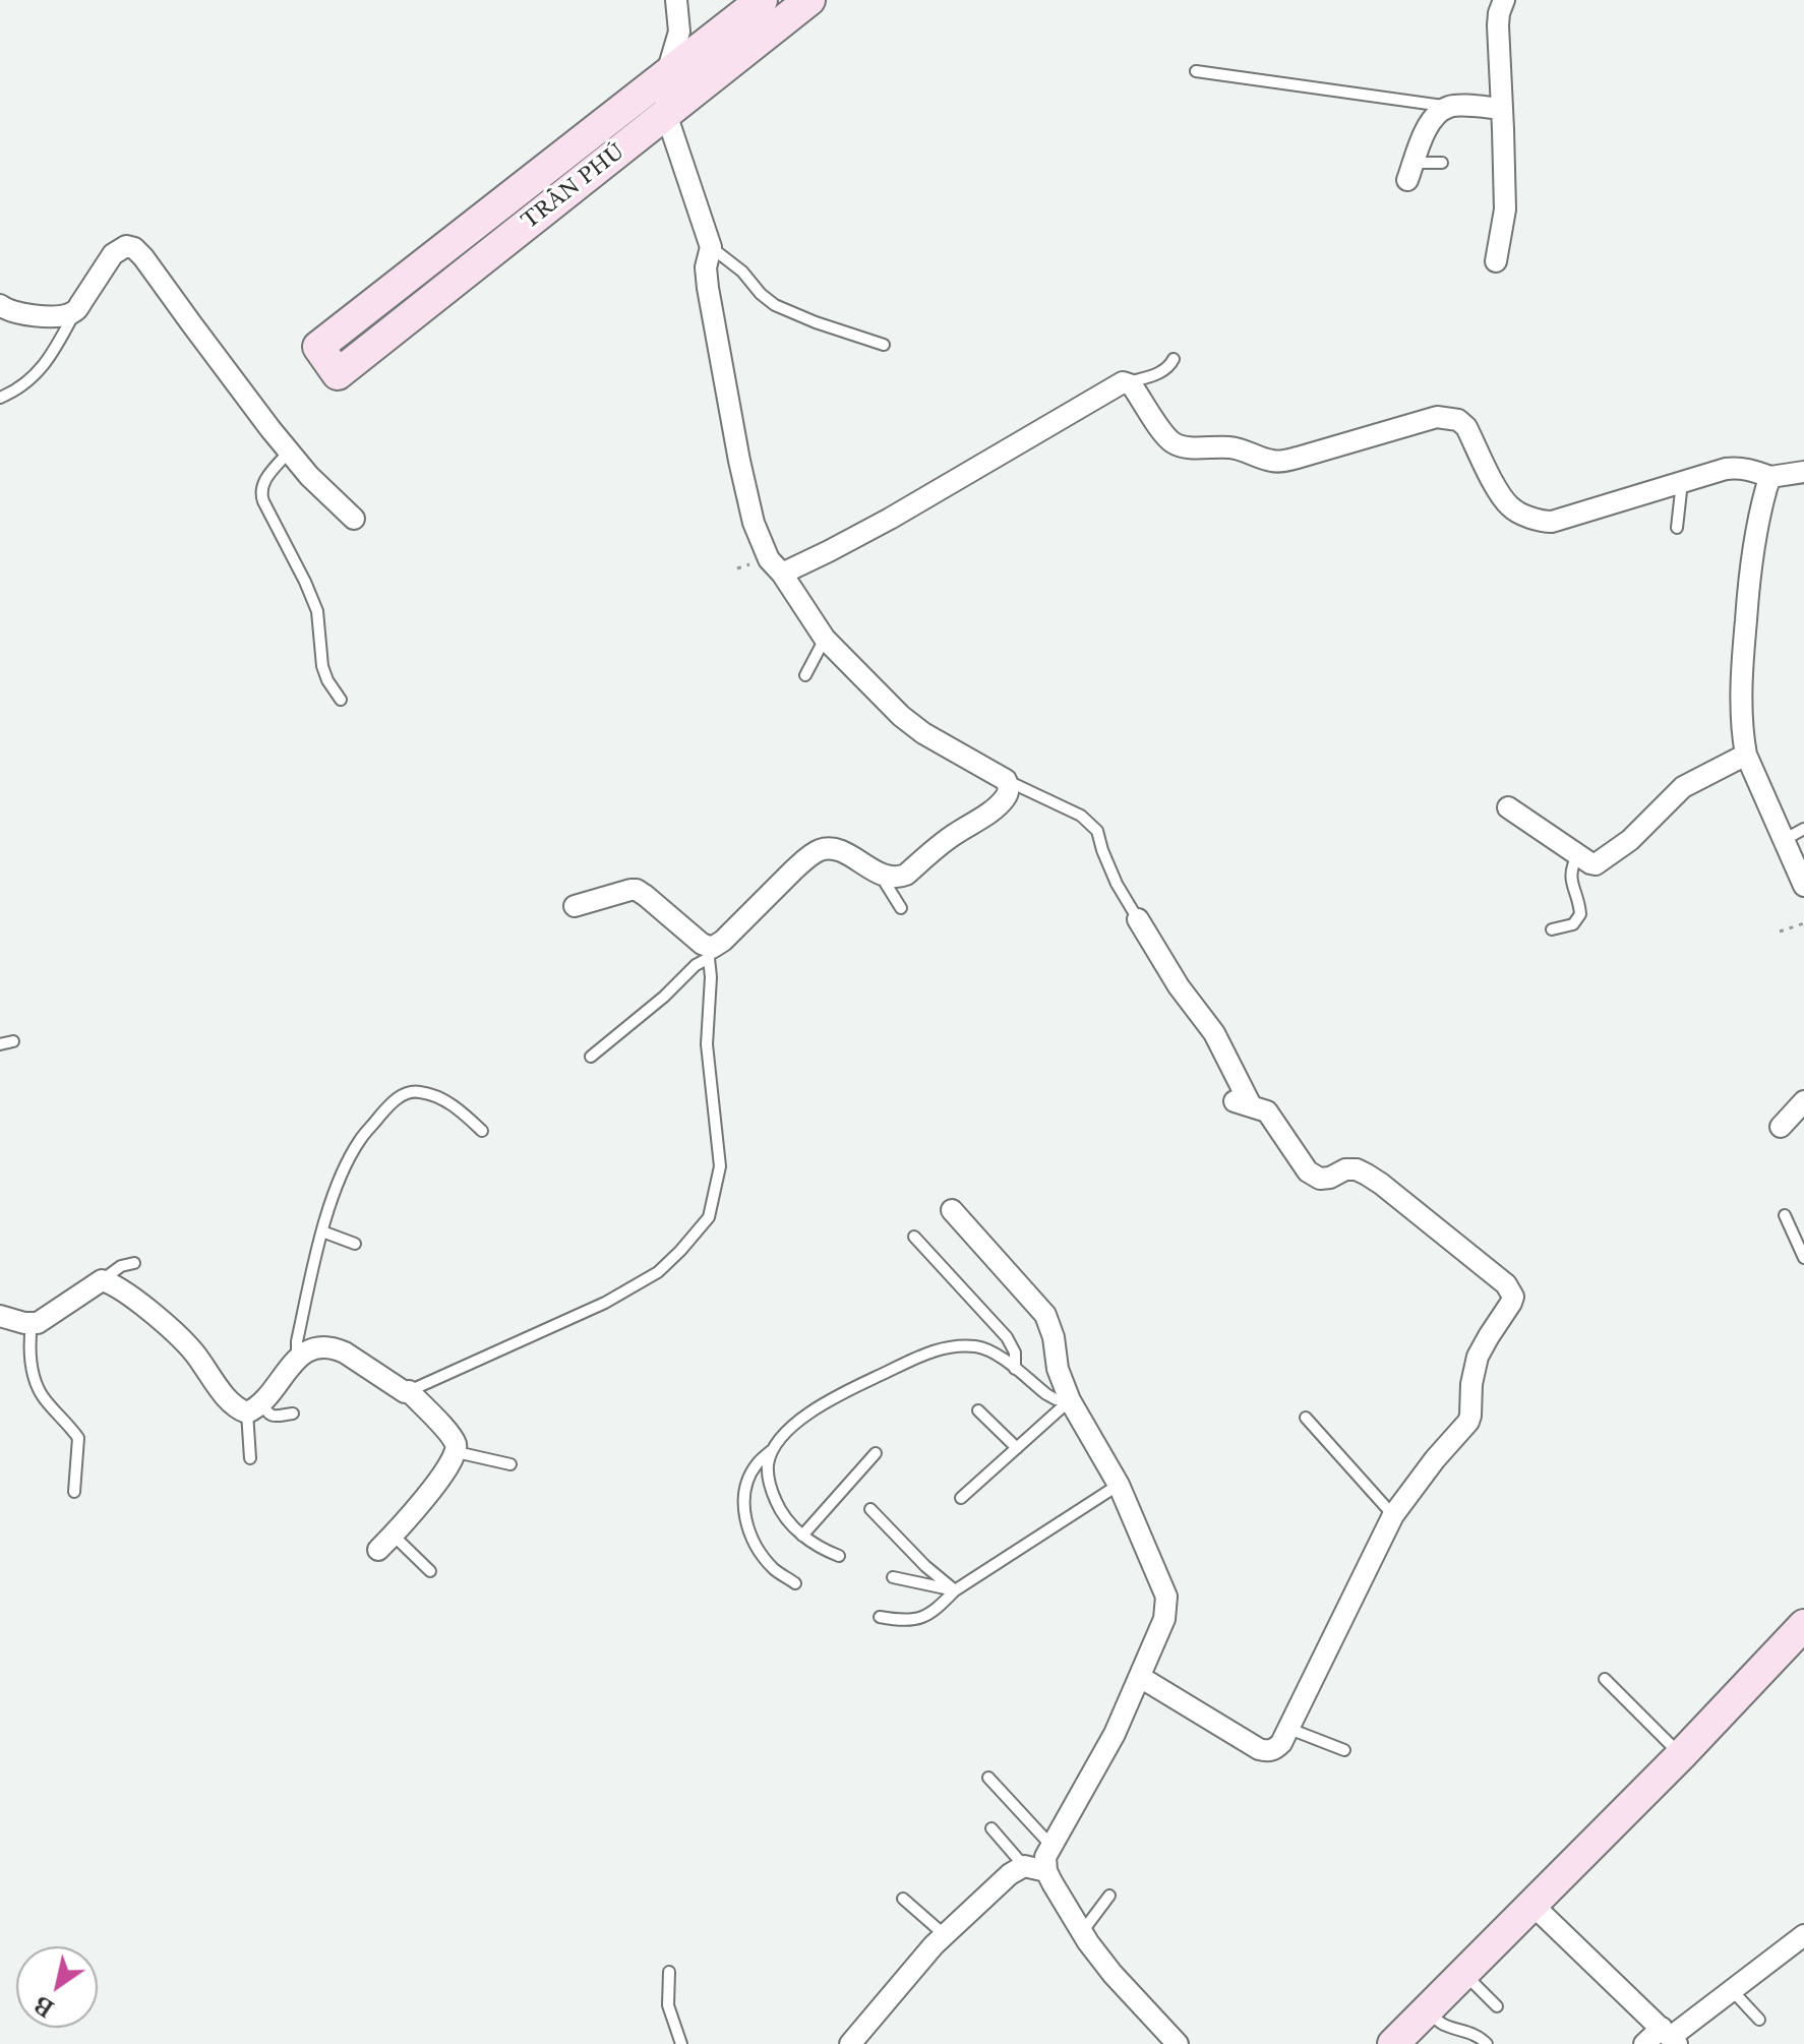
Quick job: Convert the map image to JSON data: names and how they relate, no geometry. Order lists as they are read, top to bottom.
{
  "streets": {
    "main road": ["TRẦN PHÚ"]
  },
  "north": "bottom left"
}
